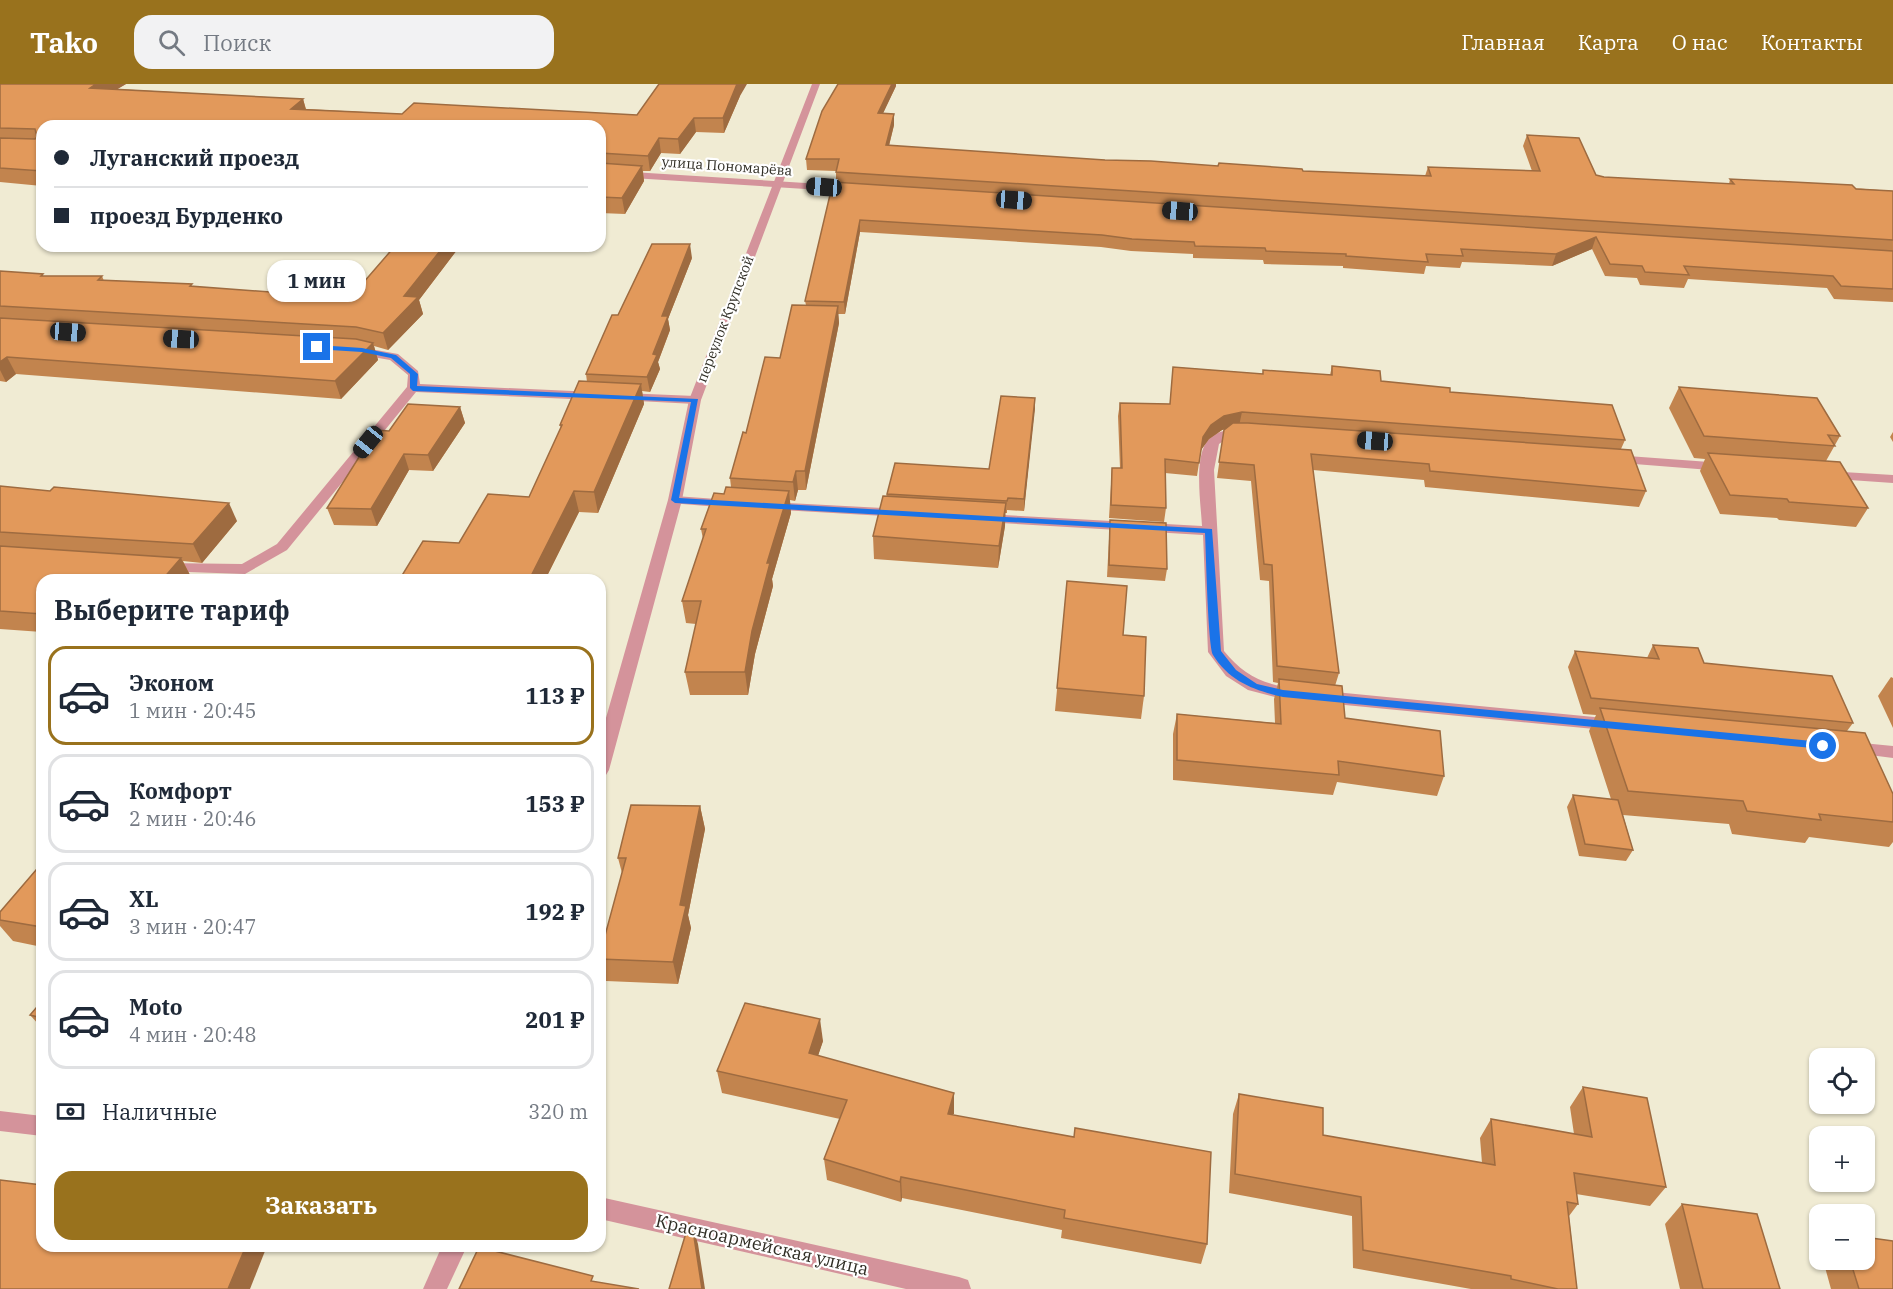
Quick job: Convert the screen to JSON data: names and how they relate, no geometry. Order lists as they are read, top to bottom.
{
  "streets": {
    "street": ["улица Пономарёва", "переулок Крупской", "Красноармейская улица"]
  },
  "crossings": [
    ["улица Пономарёва", "переулок Крупской"]
  ],
  "page": {
    "header": "Tako",
    "search": "Поиск",
    "nav": [
      "Главная",
      "Карта",
      "О нас",
      "Контакты"
    ],
    "banner": ["Луганский проезд", "проезд Бурденко"],
    "bubble": "1 мин",
    "heading": "Выберите тариф",
    "list": [
      {
        "name": "Эконом",
        "note": "1 мин · 20:45",
        "value": "113 ₽"
      },
      {
        "name": "Комфорт",
        "note": "2 мин · 20:46",
        "value": "153 ₽"
      },
      {
        "name": "XL",
        "note": "3 мин · 20:47",
        "value": "192 ₽"
      },
      {
        "name": "Moto",
        "note": "4 мин · 20:48",
        "value": "201 ₽"
      }
    ],
    "map_buttons": ["+", "−"],
    "pay": ["Наличные", "320 m"],
    "buttons": "Заказать"
  }
}
